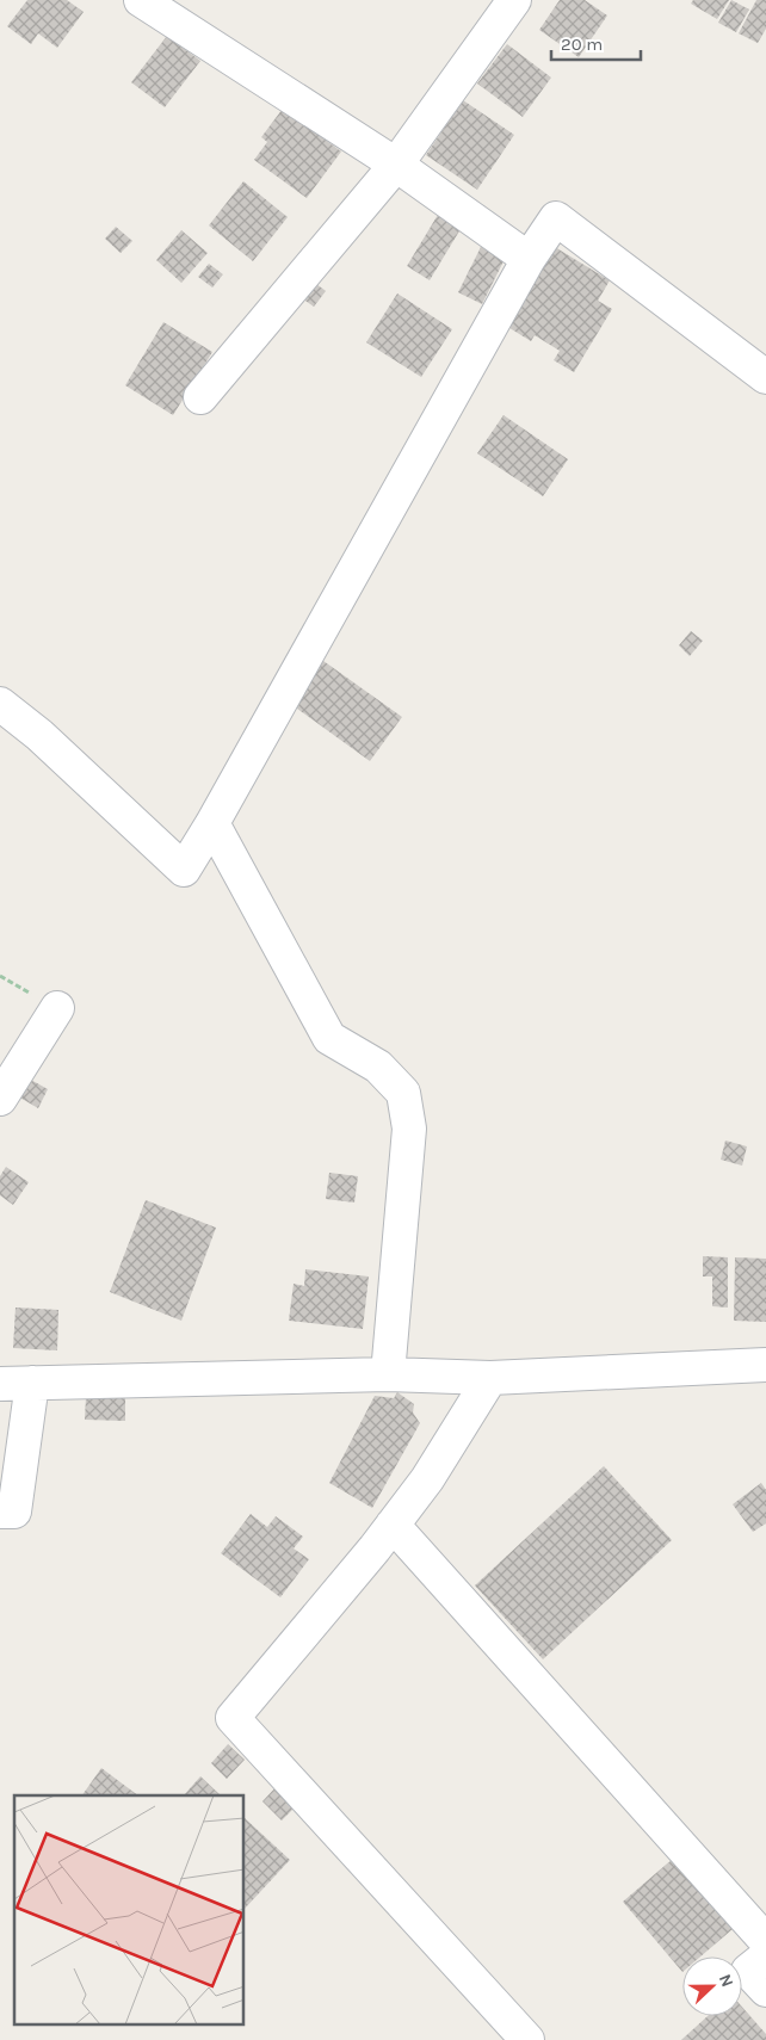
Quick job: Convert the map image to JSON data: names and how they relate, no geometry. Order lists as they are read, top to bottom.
{
  "scale_bar": "20 m",
  "north": "right"
}
